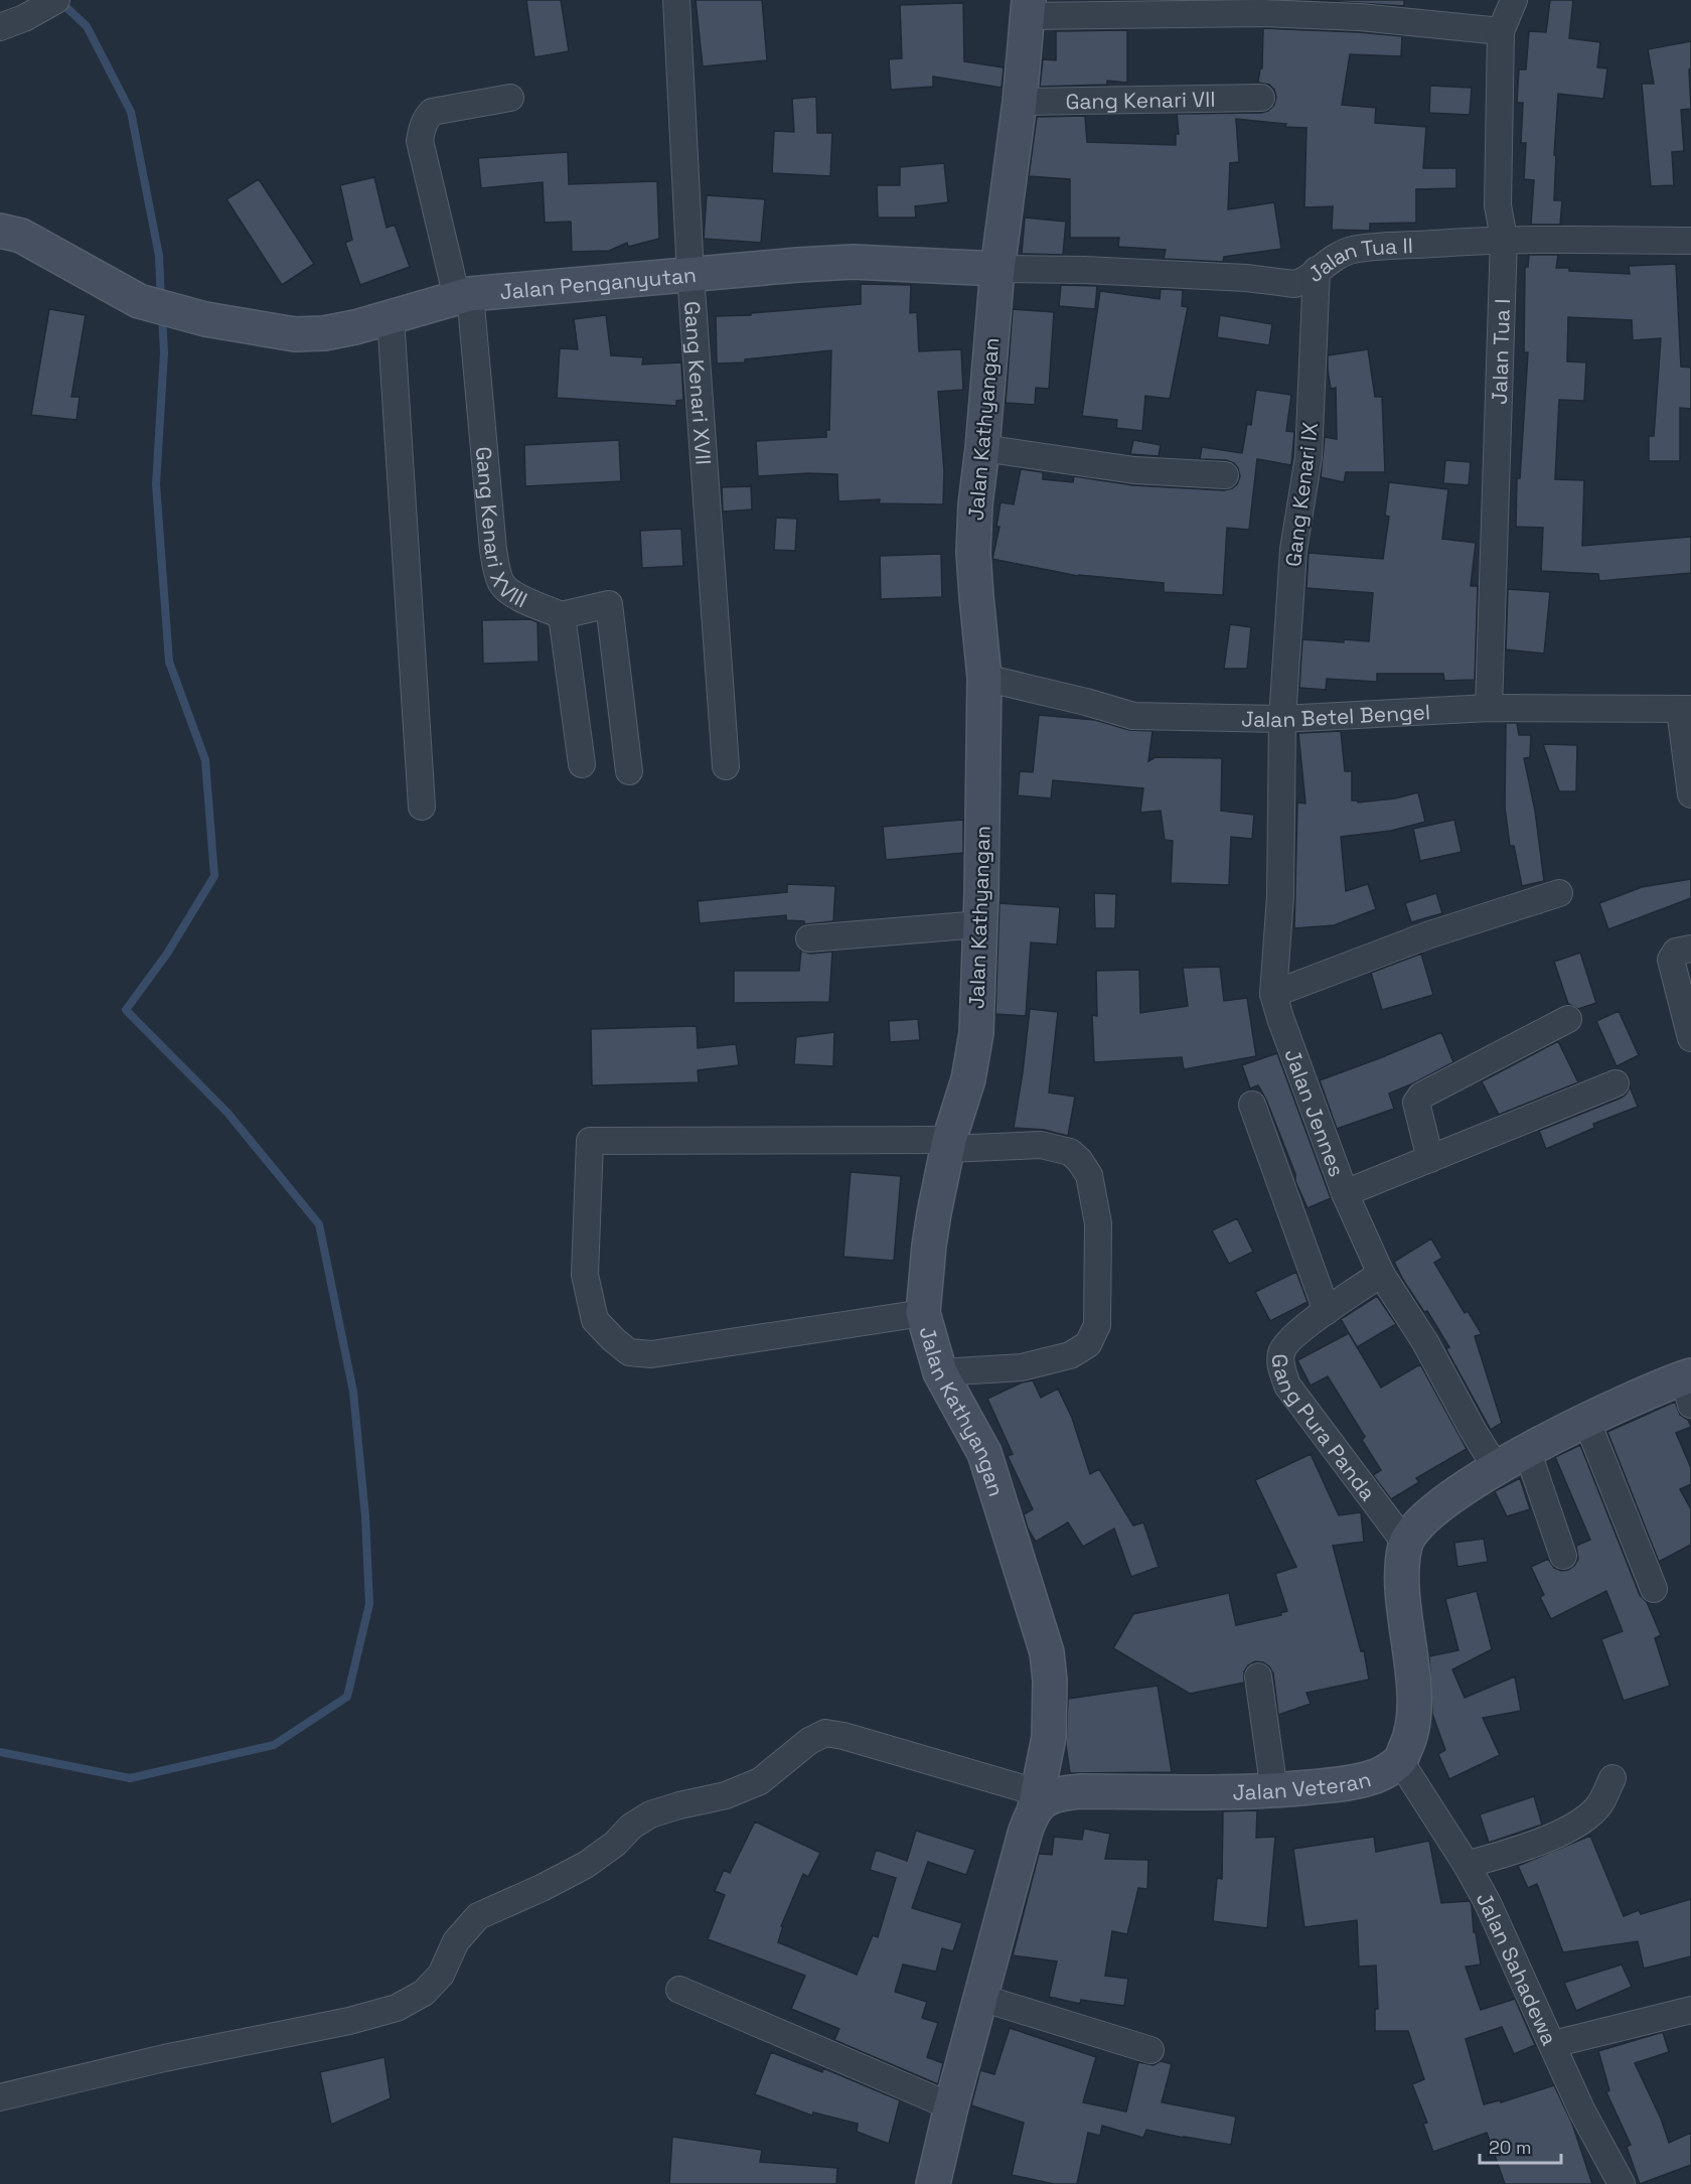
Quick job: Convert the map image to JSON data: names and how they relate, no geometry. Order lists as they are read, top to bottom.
{
  "streets": {
    "street": [
      "Gang Kenari VII",
      "Jalan Tua II",
      "Jalan Penganyutan",
      "Jalan Tua I",
      "Gang Kenari XVII",
      "Jalan Kathyangan",
      "Gang Kenari IX",
      "Gang Kenari XVIII",
      "Jalan Betel Bengel",
      "Jalan Jennes",
      "Gang Pura Panda",
      "Jalan Veteran",
      "Jalan Sahadewa"
    ]
  },
  "crossings": [
    ["Gang Kenari VII", "Jalan Kathyangan"],
    ["Jalan Tua II", "Jalan Penganyutan"],
    ["Jalan Tua II", "Jalan Tua I"],
    ["Jalan Tua II", "Jalan Kathyangan"],
    ["Jalan Tua II", "Gang Kenari IX"],
    ["Jalan Penganyutan", "Gang Kenari XVII"],
    ["Jalan Penganyutan", "Jalan Kathyangan"],
    ["Jalan Penganyutan", "Gang Kenari XVIII"],
    ["Jalan Tua I", "Jalan Betel Bengel"],
    ["Jalan Kathyangan", "Jalan Betel Bengel"],
    ["Jalan Kathyangan", "Jalan Veteran"],
    ["Gang Kenari IX", "Jalan Betel Bengel"],
    ["Gang Kenari IX", "Jalan Jennes"],
    ["Jalan Betel Bengel", "Jalan Jennes"],
    ["Jalan Jennes", "Gang Pura Panda"],
    ["Gang Pura Panda", "Jalan Veteran"],
    ["Jalan Veteran", "Jalan Sahadewa"]
  ],
  "scale_bar": "20 m"
}
